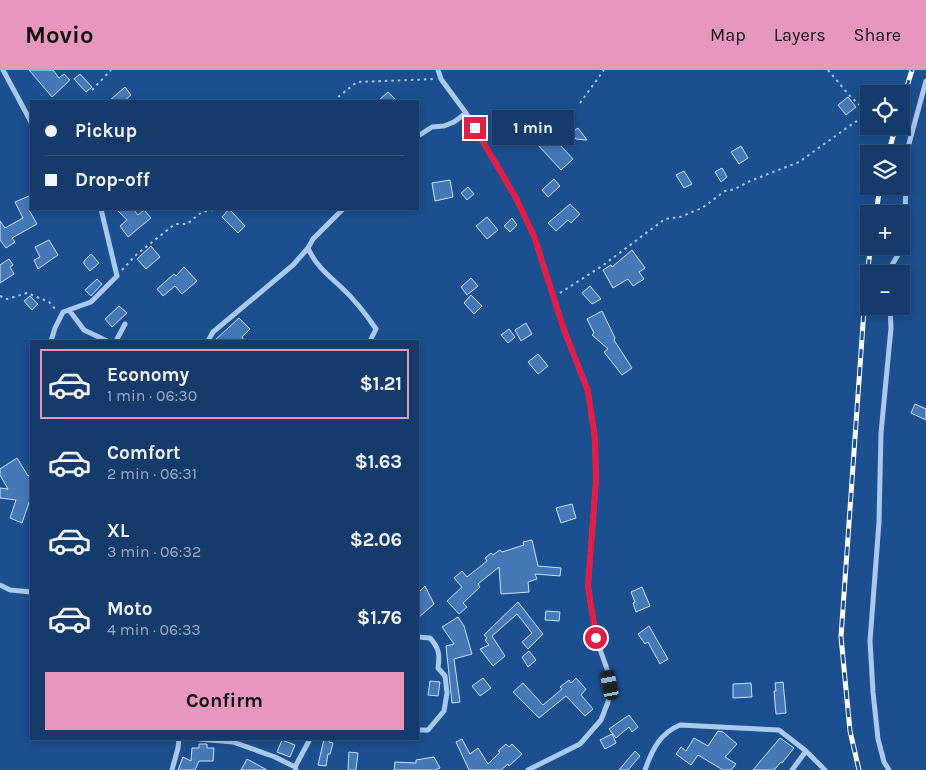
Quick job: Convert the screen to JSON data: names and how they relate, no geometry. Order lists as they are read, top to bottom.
{
  "page": {
    "header": "Movio",
    "nav": ["Map", "Layers", "Share"],
    "map_buttons": ["+", "−"],
    "banner": ["Pickup", "Drop-off"],
    "bubble": "1 min",
    "list": [
      {
        "name": "Economy",
        "note": "1 min · 06:30",
        "value": "$1.21"
      },
      {
        "name": "Comfort",
        "note": "2 min · 06:31",
        "value": "$1.63"
      },
      {
        "name": "XL",
        "note": "3 min · 06:32",
        "value": "$2.06"
      },
      {
        "name": "Moto",
        "note": "4 min · 06:33",
        "value": "$1.76"
      }
    ],
    "buttons": "Confirm"
  }
}
